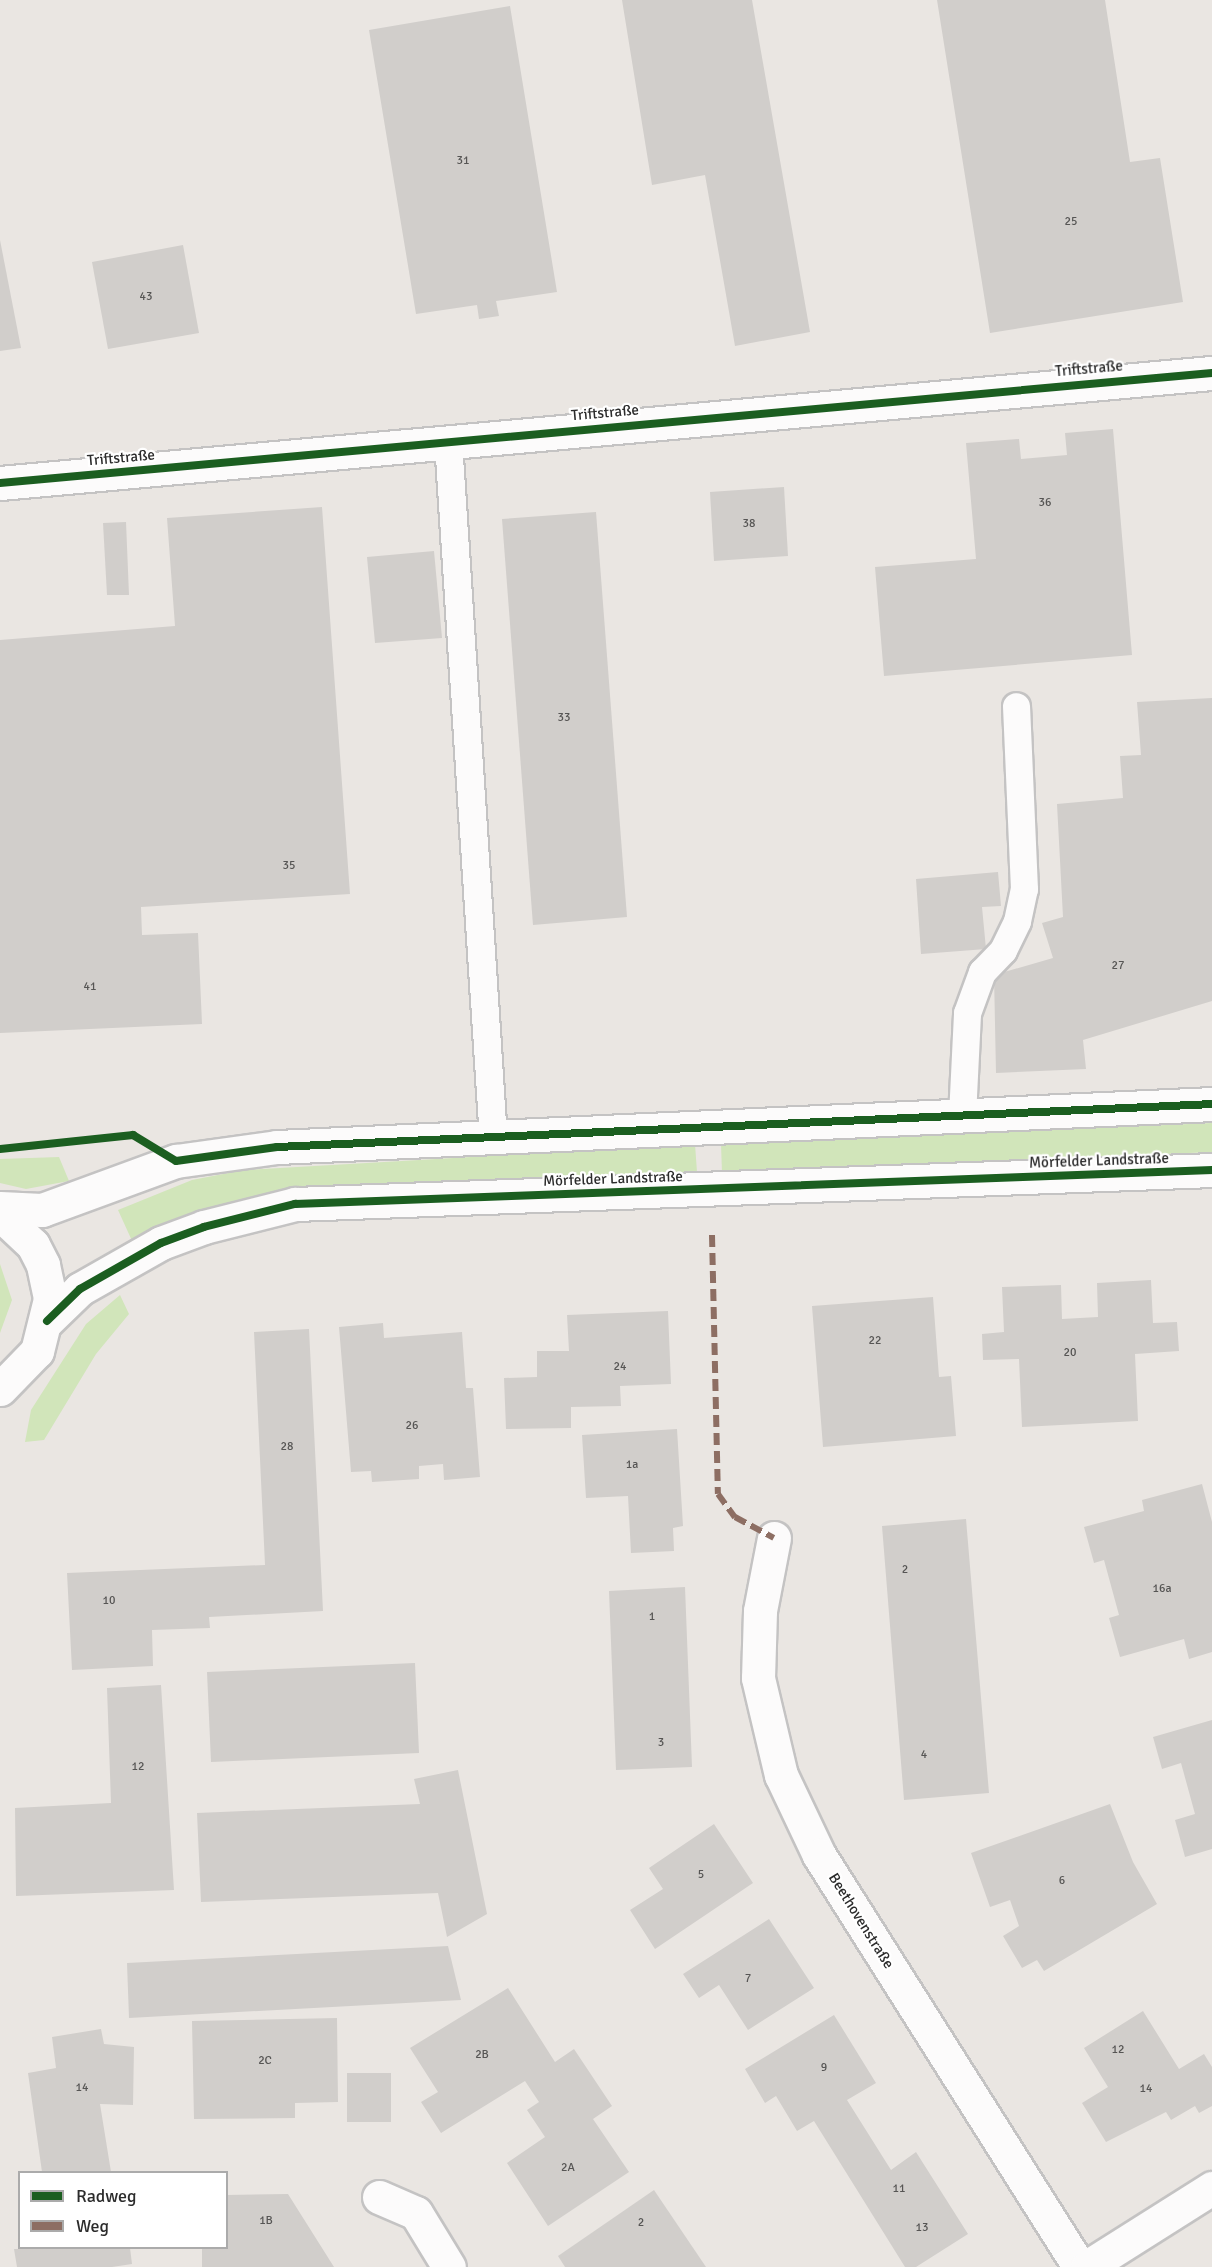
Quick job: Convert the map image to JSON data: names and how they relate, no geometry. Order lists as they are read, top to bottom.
{
  "streets": {
    "main road": ["Triftstraße", "Mörfelder Landstraße", "Beethovenstraße"]
  },
  "house_numbers": [
    "31",
    "25",
    "43",
    "36",
    "38",
    "33",
    "35",
    "27",
    "41",
    "22",
    "20",
    "24",
    "26",
    "28",
    "1a",
    "2",
    "16a",
    "10",
    "1",
    "3",
    "4",
    "12",
    "5",
    "6",
    "7",
    "12",
    "2B",
    "2C",
    "9",
    "14",
    "14",
    "2A",
    "11",
    "1B",
    "2",
    "13"
  ],
  "legend": ["Radweg", "Weg"]
}
